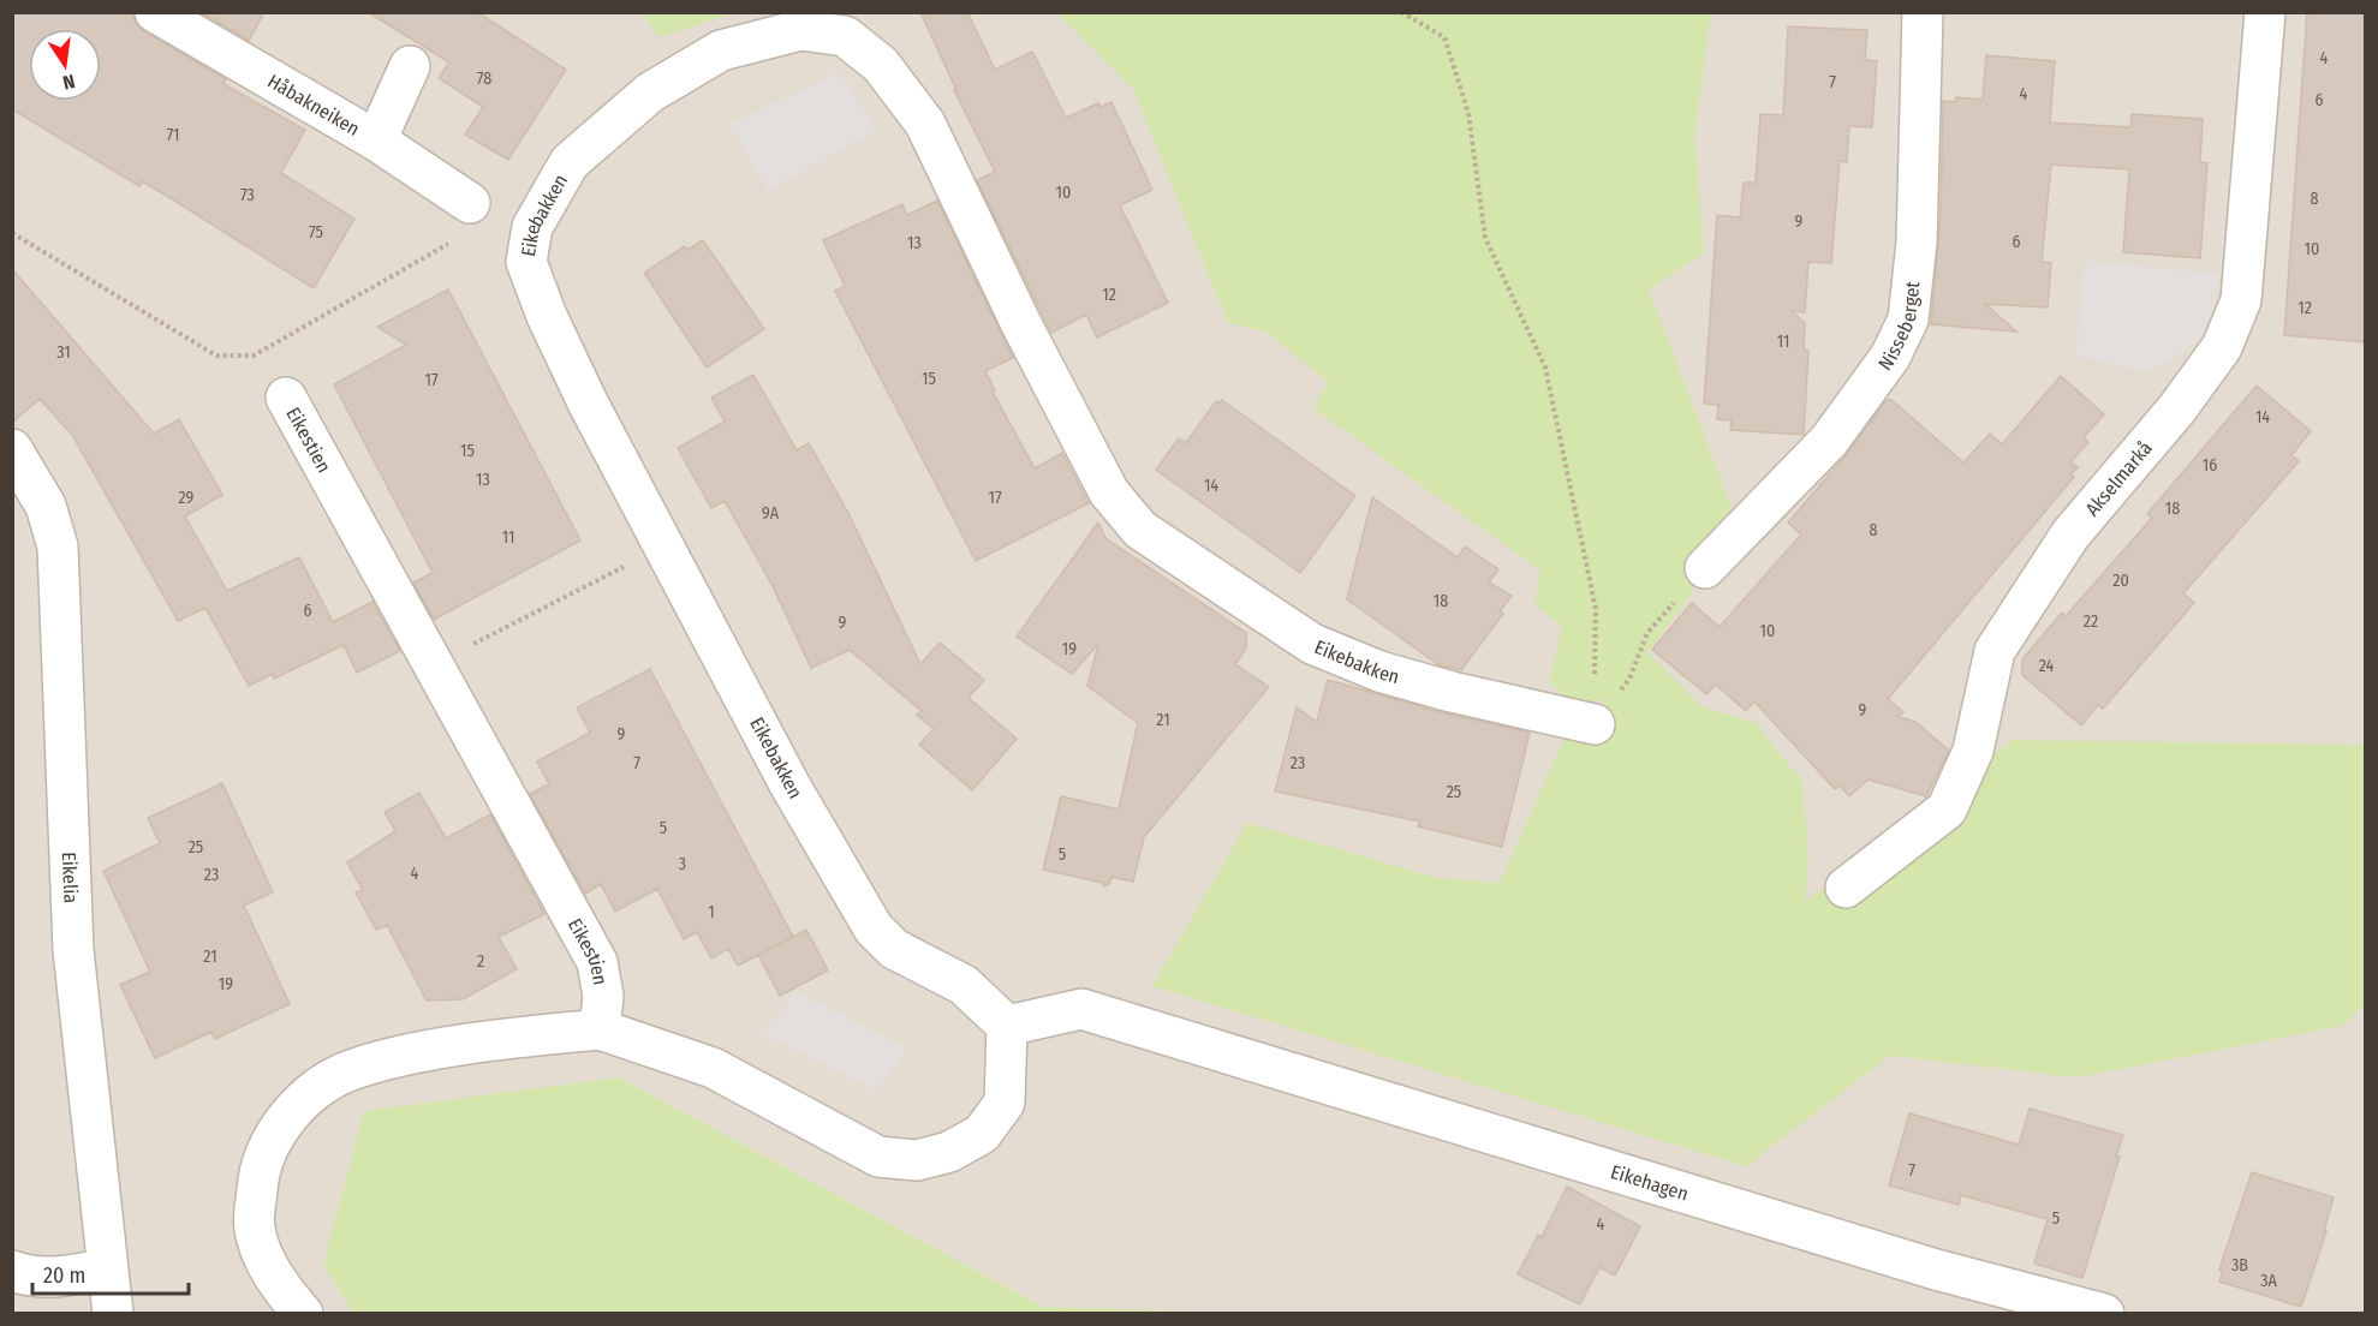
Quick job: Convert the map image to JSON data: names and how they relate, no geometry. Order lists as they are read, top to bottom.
{
  "streets": {
    "street": [
      "Håbakneiken",
      "Eikebakken",
      "Nisseberget",
      "Eikestien",
      "Akselmarkå",
      "Eikelia",
      "Eikehagen"
    ]
  },
  "crossings": [
    ["Eikebakken", "Eikehagen"]
  ],
  "house_numbers": [
    "4",
    "78",
    "7",
    "4",
    "6",
    "71",
    "10",
    "73",
    "8",
    "9",
    "75",
    "6",
    "13",
    "10",
    "12",
    "12",
    "11",
    "31",
    "15",
    "17",
    "14",
    "15",
    "16",
    "13",
    "14",
    "29",
    "17",
    "18",
    "9A",
    "8",
    "11",
    "20",
    "18",
    "6",
    "22",
    "9",
    "10",
    "19",
    "24",
    "9",
    "21",
    "9",
    "7",
    "23",
    "25",
    "5",
    "25",
    "5",
    "3",
    "4",
    "23",
    "1",
    "21",
    "2",
    "19",
    "7",
    "5",
    "4",
    "3B",
    "3A"
  ],
  "scale_bar": "20 m",
  "north": "bottom"
}
